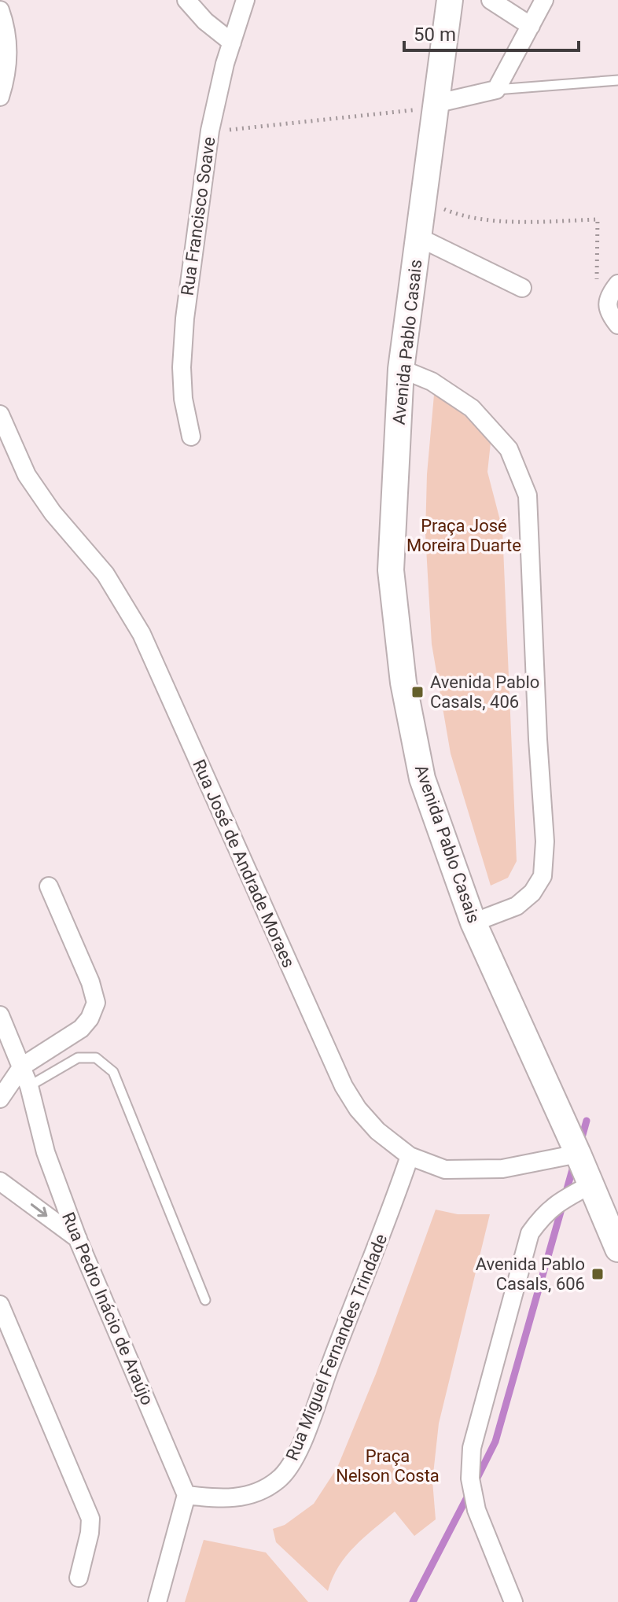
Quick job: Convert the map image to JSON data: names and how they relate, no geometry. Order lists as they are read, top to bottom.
{
  "streets": {
    "street": [
      "Rua Francisco Soave",
      "Avenida Pablo Casais",
      "Rua José de Andrade Moraes",
      "Rua Pedro Inácio de Araújo",
      "Rua Miguel Fernandes Trindade"
    ]
  },
  "crossings": [
    ["Avenida Pablo Casais", "Rua José de Andrade Moraes"],
    ["Rua José de Andrade Moraes", "Rua Miguel Fernandes Trindade"],
    ["Rua Pedro Inácio de Araújo", "Rua Miguel Fernandes Trindade"]
  ],
  "parks": ["Praça José Moreira Duarte", "Praça Nelson Costa"],
  "places": {
    "transit": ["Avenida Pablo Casals, 406", "Avenida Pablo Casals, 606"]
  },
  "scale_bar": "50 m"
}
